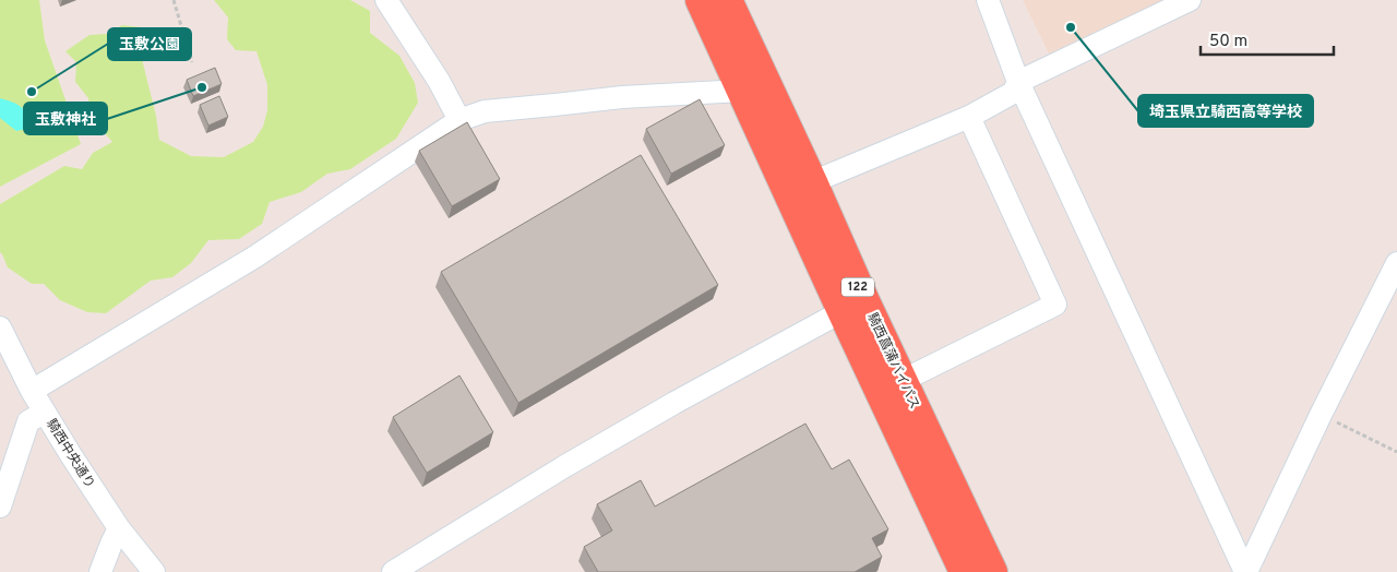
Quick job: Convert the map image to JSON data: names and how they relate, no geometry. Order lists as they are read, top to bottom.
{
  "streets": {
    "highway": ["122", "騎西菖蒲バイパス"],
    "street": ["騎西中央通り"]
  },
  "places": ["埼玉県立騎西高等学校", "玉敷神社", "玉敷公園"],
  "scale_bar": "50 m"
}
